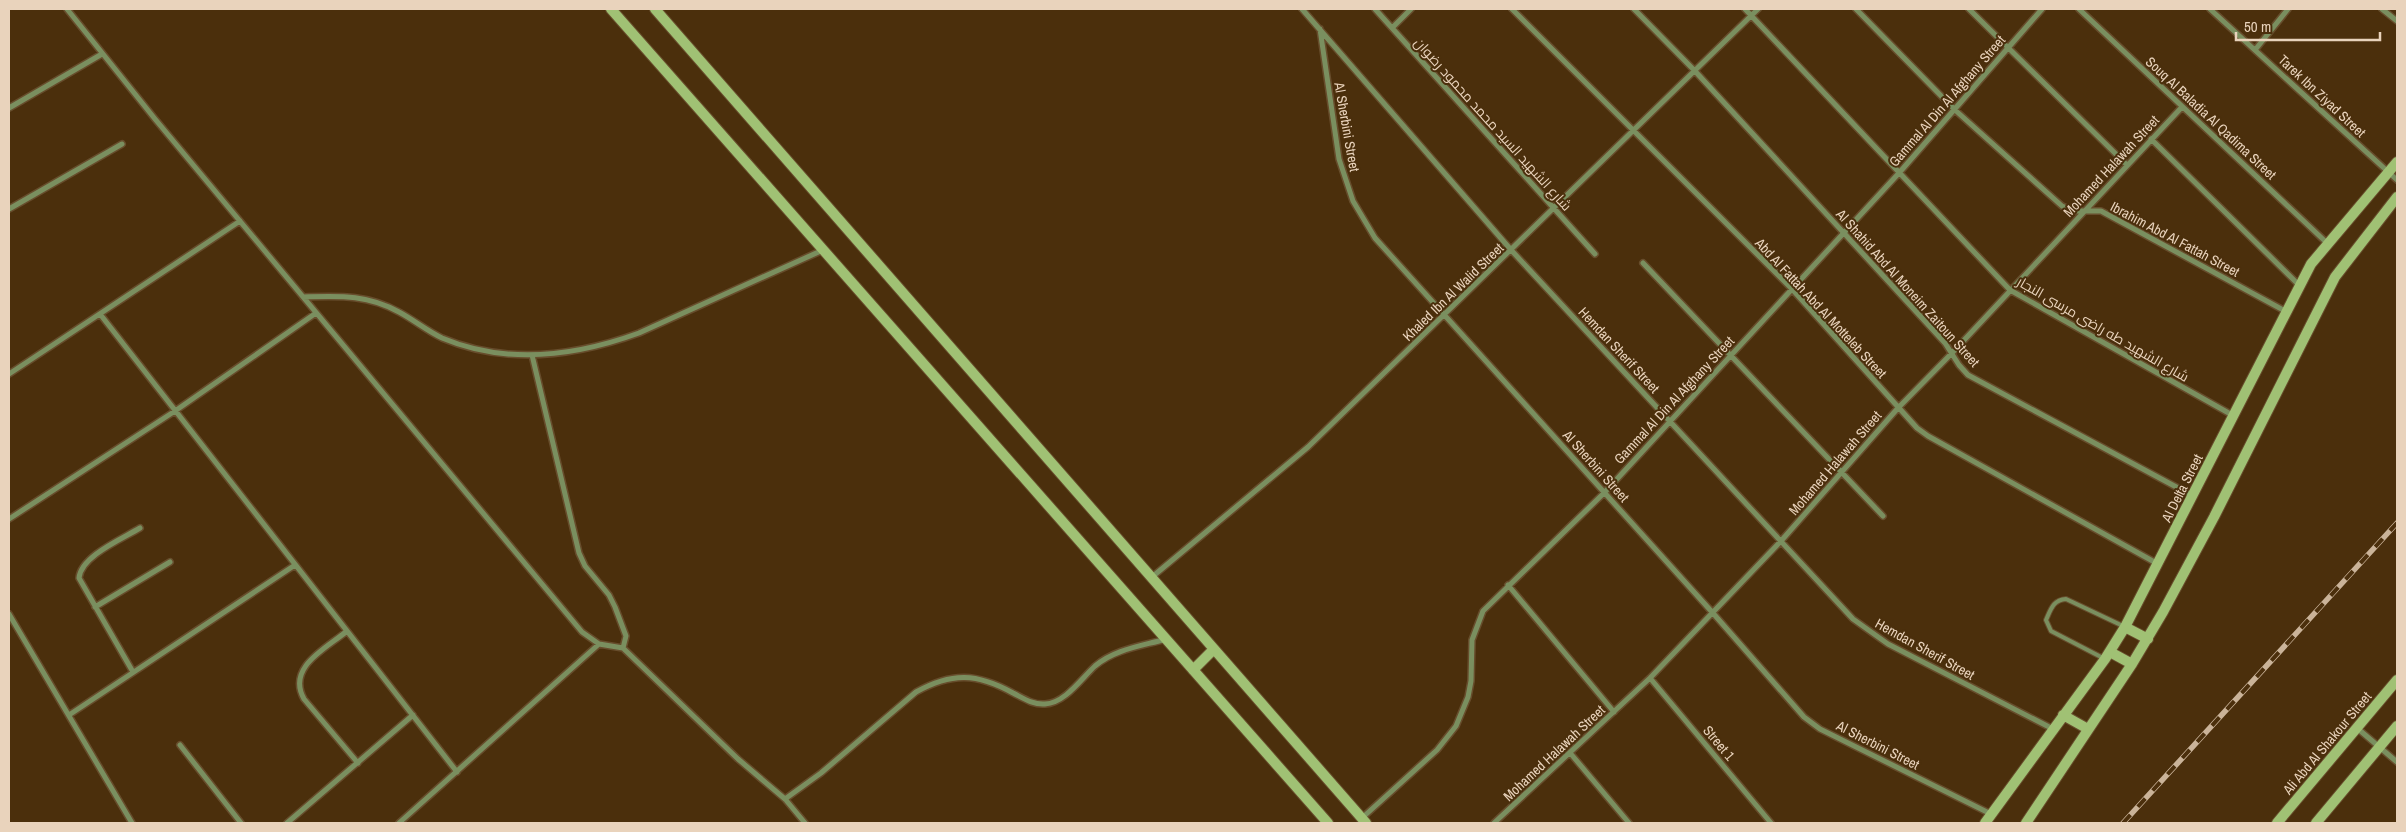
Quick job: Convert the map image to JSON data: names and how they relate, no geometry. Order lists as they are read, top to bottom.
{
  "streets": {
    "main road": ["Al Delta Street", "Ali Abd Al Shakour Street"],
    "street": [
      "Tarek Ibn Ziyad Street",
      "Gammal Al Din Al Afghany Street",
      "Souq Al Baladia Al Qadima Street",
      "شارع الشهيد السيد محمد محمود رضوان",
      "Al Sherbini Street",
      "Mohamed Halawah Street",
      "Ibrahim Abd Al Fattah Street",
      "Al Shahid Abd Al Moneim Zaitoun Street",
      "Khaled Ibn Al Walid Street",
      "Abd Al Fattah Abd Al Motteleb Street",
      "شارع الشهيد طه راضى مرسى النجار",
      "Hemdan Sherif Street",
      "Street 1"
    ]
  },
  "crossings": [
    ["Tarek Ibn Ziyad Street", "Al Delta Street"],
    ["Gammal Al Din Al Afghany Street", "Al Sherbini Street"],
    ["Gammal Al Din Al Afghany Street", "Ibrahim Abd Al Fattah Street"],
    ["Gammal Al Din Al Afghany Street", "Al Shahid Abd Al Moneim Zaitoun Street"],
    ["Gammal Al Din Al Afghany Street", "Abd Al Fattah Abd Al Motteleb Street"],
    ["Gammal Al Din Al Afghany Street", "شارع الشهيد طه راضى مرسى النجار"],
    ["Gammal Al Din Al Afghany Street", "Hemdan Sherif Street"],
    ["Souq Al Baladia Al Qadima Street", "Mohamed Halawah Street"],
    ["Souq Al Baladia Al Qadima Street", "Al Delta Street"],
    ["شارع الشهيد السيد محمد محمود رضوان", "Khaled Ibn Al Walid Street"],
    ["Al Sherbini Street", "Mohamed Halawah Street"],
    ["Al Sherbini Street", "Khaled Ibn Al Walid Street"],
    ["Al Sherbini Street", "Hemdan Sherif Street"],
    ["Al Sherbini Street", "Al Delta Street"],
    ["Mohamed Halawah Street", "Ibrahim Abd Al Fattah Street"],
    ["Mohamed Halawah Street", "Al Shahid Abd Al Moneim Zaitoun Street"],
    ["Mohamed Halawah Street", "Abd Al Fattah Abd Al Motteleb Street"],
    ["Mohamed Halawah Street", "شارع الشهيد طه راضى مرسى النجار"],
    ["Mohamed Halawah Street", "Hemdan Sherif Street"],
    ["Mohamed Halawah Street", "Street 1"],
    ["Ibrahim Abd Al Fattah Street", "Al Delta Street"],
    ["Al Shahid Abd Al Moneim Zaitoun Street", "Khaled Ibn Al Walid Street"],
    ["Al Shahid Abd Al Moneim Zaitoun Street", "Al Delta Street"],
    ["Khaled Ibn Al Walid Street", "Abd Al Fattah Abd Al Motteleb Street"],
    ["Khaled Ibn Al Walid Street", "شارع الشهيد طه راضى مرسى النجار"],
    ["Khaled Ibn Al Walid Street", "Hemdan Sherif Street"],
    ["Abd Al Fattah Abd Al Motteleb Street", "Al Delta Street"],
    ["شارع الشهيد طه راضى مرسى النجار", "Al Delta Street"],
    ["Hemdan Sherif Street", "Al Delta Street"]
  ],
  "scale_bar": "50 m"
}
